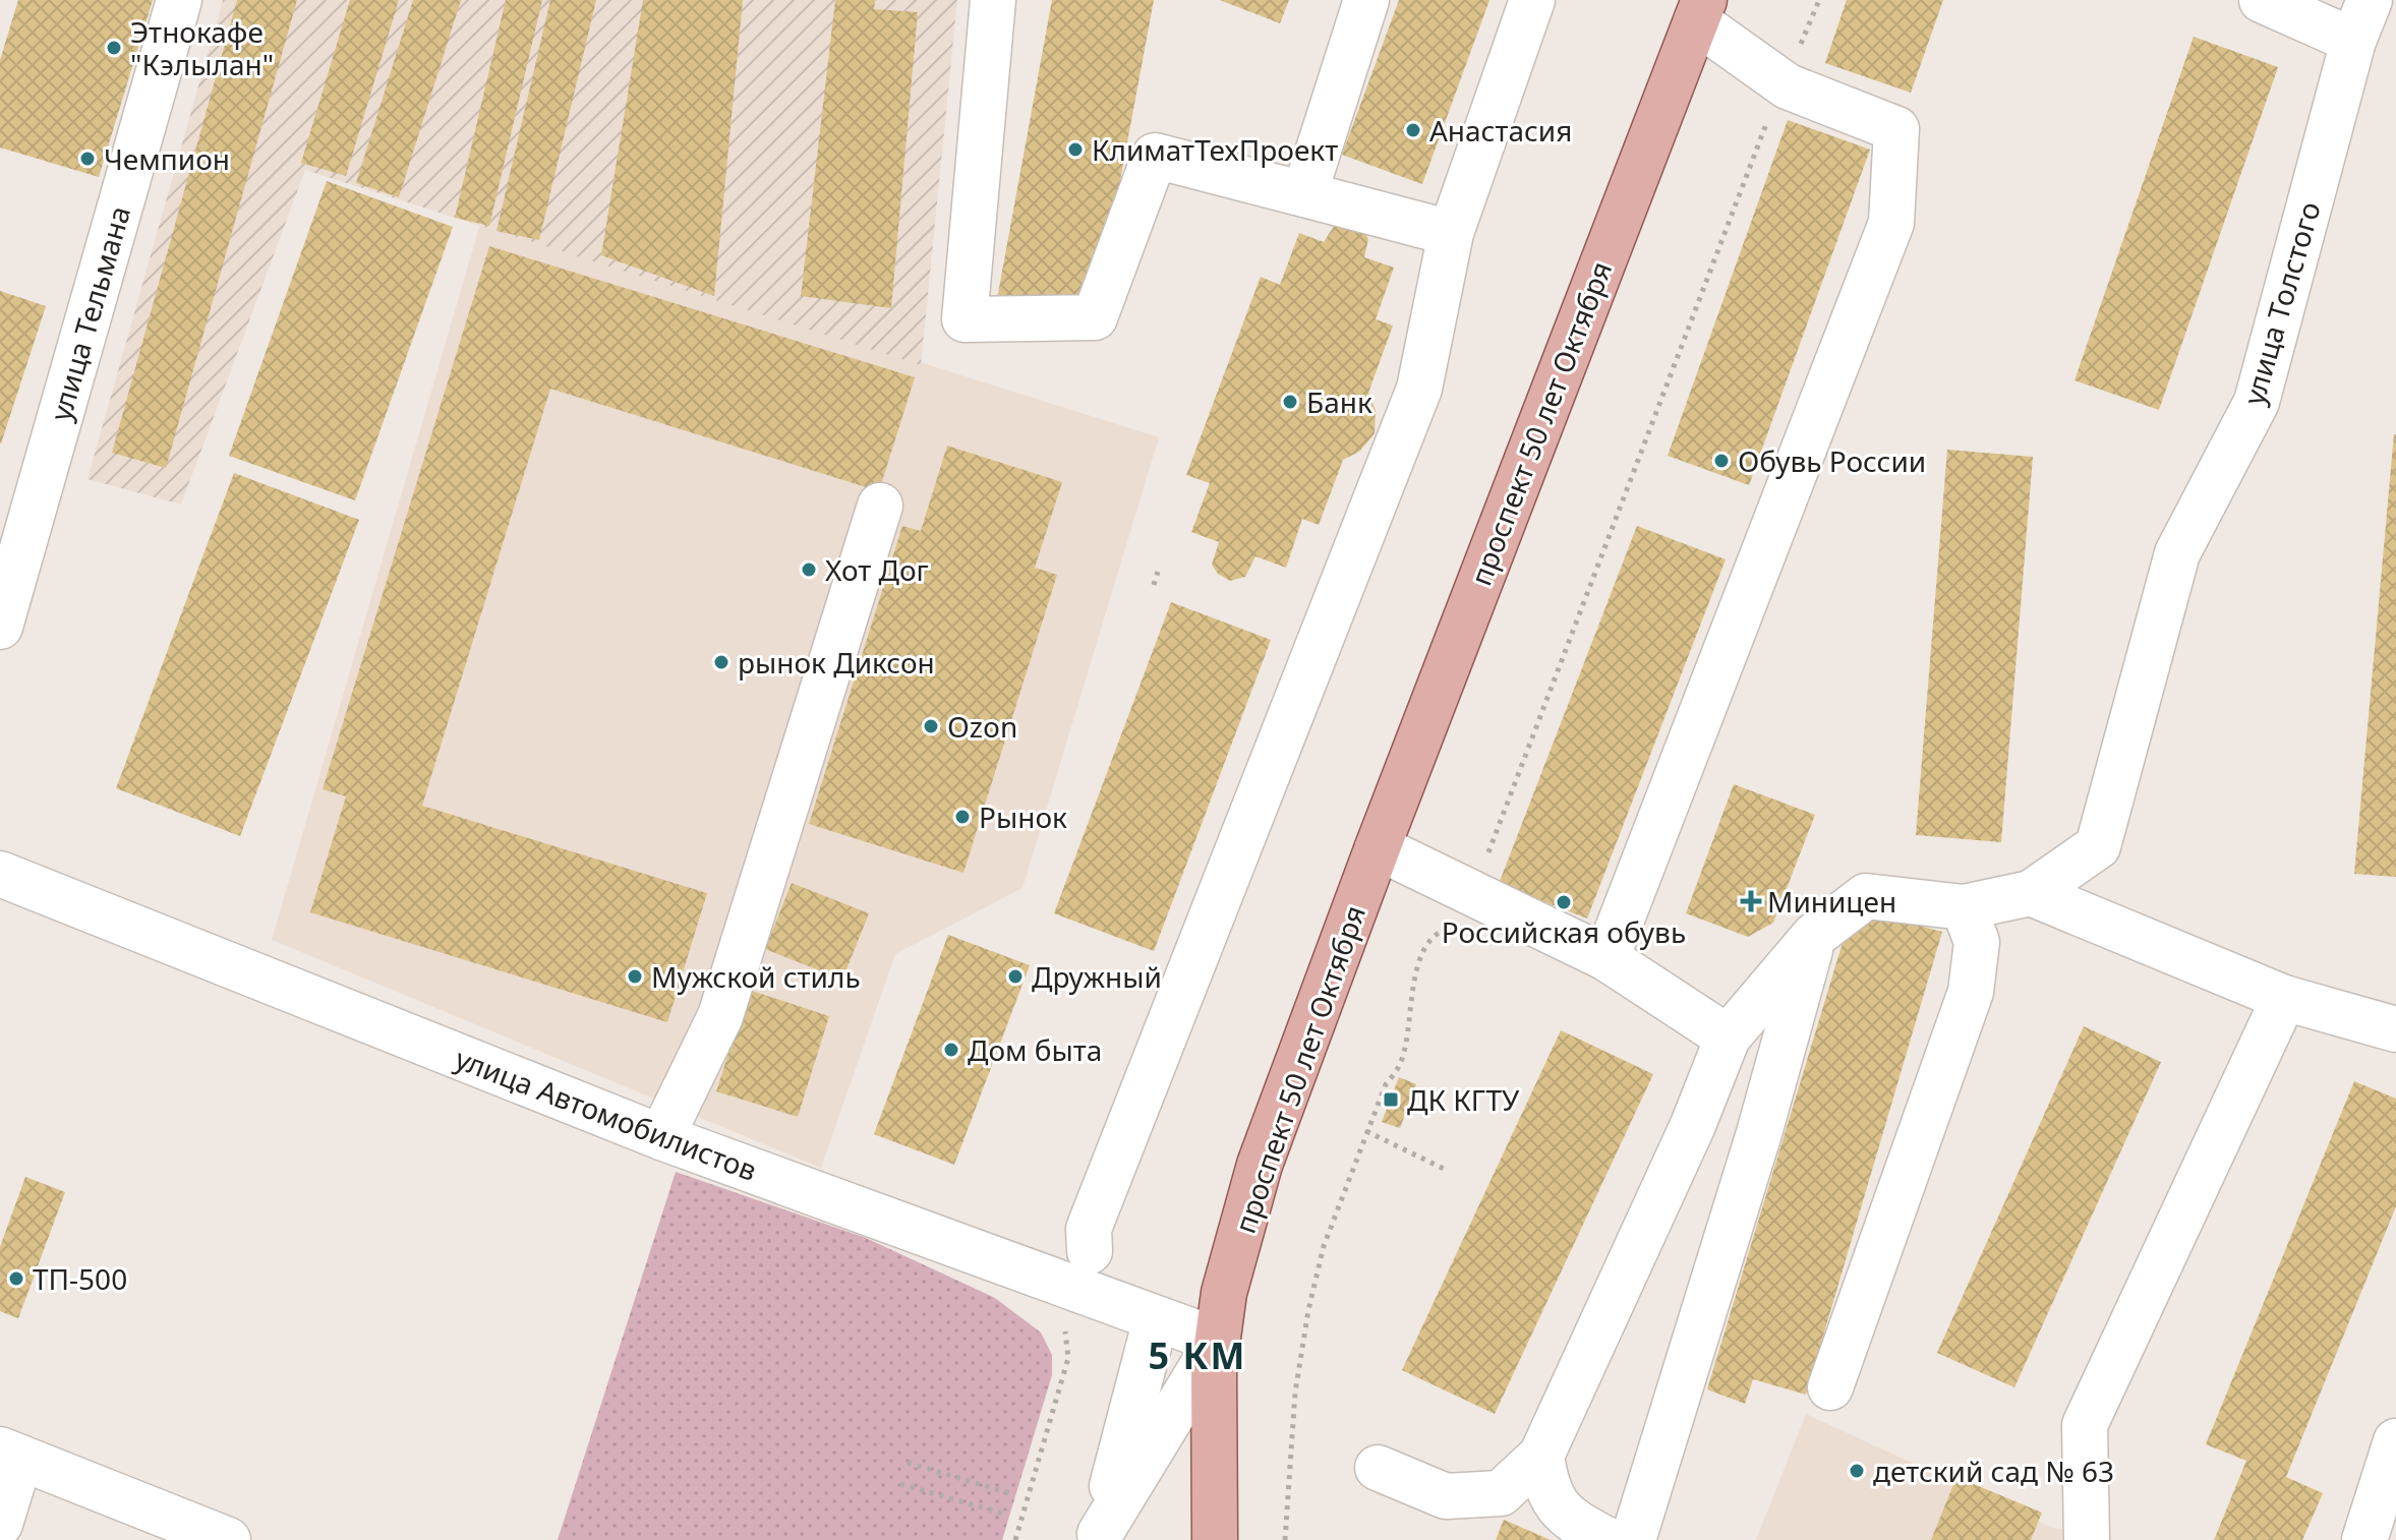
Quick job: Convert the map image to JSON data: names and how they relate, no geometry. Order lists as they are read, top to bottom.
{
  "streets": {
    "main road": ["проспект 50 лет Октября"],
    "street": ["улица Толстого", "улица Тельмана", "улица Автомобилистов"]
  },
  "crossings": [
    ["проспект 50 лет Октября", "улица Автомобилистов"]
  ],
  "districts": ["5 КМ"],
  "places": {
    "other": [
      "Этнокафе \"Кэлылан\"",
      "Анастасия",
      "КлиматТехПроект",
      "Чемпион",
      "Банк",
      "Обувь России",
      "Хот Дог",
      "рынок Диксон",
      "Ozon",
      "Рынок",
      "Российская обувь",
      "Мужской стиль",
      "Дружный",
      "Дом быта",
      "ТП-500",
      "детский сад № 63"
    ],
    "health": ["Миницен"],
    "transit": ["ДК КГТУ"]
  }
}
